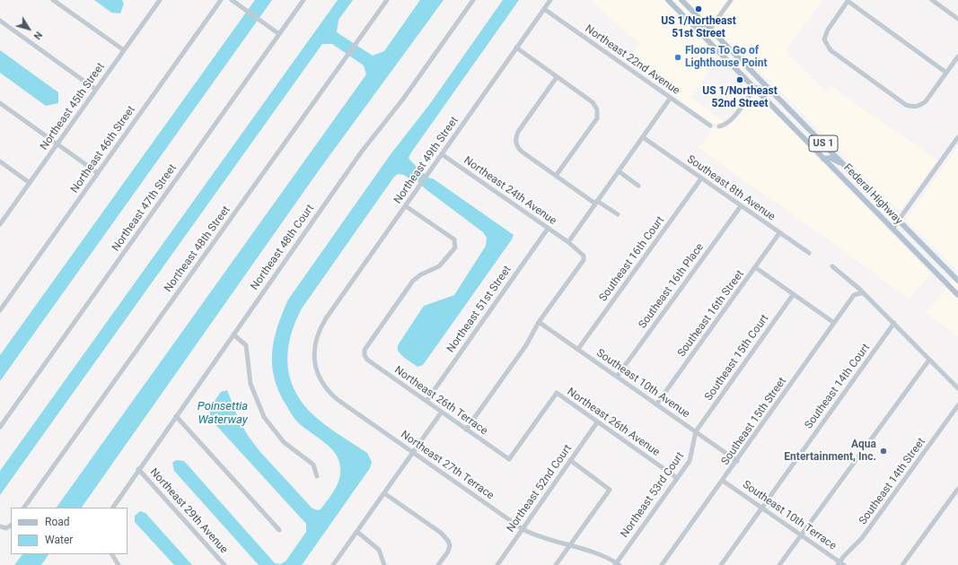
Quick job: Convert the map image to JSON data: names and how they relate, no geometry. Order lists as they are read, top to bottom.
{
  "streets": {
    "main road": ["US 1", "Federal Highway"],
    "street": [
      "Northeast 22nd Avenue",
      "Northeast 45th Street",
      "Northeast 46th Street",
      "Northeast 49th Street",
      "Southeast 8th Avenue",
      "Northeast 24th Avenue",
      "Northeast 47th Street",
      "Northeast 48th Court",
      "Northeast 48th Street",
      "Southeast 16th Court",
      "Southeast 16th Place",
      "Northeast 51st Street",
      "Southeast 16th Street",
      "Southeast 15th Court",
      "Southeast 10th Avenue",
      "Southeast 14th Court",
      "Northeast 26th Terrace",
      "Southeast 15th Street",
      "Northeast 26th Avenue",
      "Northeast 27th Terrace",
      "Southeast 14th Street",
      "Northeast 52nd Court",
      "Northeast 53rd Court",
      "Northeast 29th Avenue",
      "Southeast 10th Terrace"
    ]
  },
  "crossings": [
    ["Northeast 22nd Avenue", "Northeast 49th Street"],
    ["Northeast 49th Street", "Northeast 24th Avenue"],
    ["Northeast 49th Street", "Northeast 26th Terrace"],
    ["Northeast 49th Street", "Northeast 27th Terrace"],
    ["Southeast 8th Avenue", "Southeast 16th Court"],
    ["Southeast 8th Avenue", "Southeast 16th Place"],
    ["Southeast 8th Avenue", "Southeast 16th Street"],
    ["Northeast 24th Avenue", "Northeast 51st Street"],
    ["Northeast 24th Avenue", "Southeast 10th Avenue"],
    ["Northeast 48th Court", "Northeast 29th Avenue"],
    ["Southeast 16th Court", "Southeast 10th Avenue"],
    ["Southeast 16th Place", "Southeast 10th Avenue"],
    ["Northeast 51st Street", "Northeast 26th Terrace"],
    ["Southeast 16th Street", "Southeast 10th Avenue"],
    ["Southeast 15th Court", "Southeast 10th Avenue"],
    ["Southeast 15th Court", "Northeast 53rd Court"],
    ["Southeast 10th Avenue", "Southeast 15th Street"],
    ["Southeast 10th Avenue", "Northeast 53rd Court"],
    ["Southeast 14th Court", "Southeast 10th Terrace"],
    ["Northeast 26th Terrace", "Northeast 26th Avenue"],
    ["Southeast 15th Street", "Southeast 10th Terrace"],
    ["Northeast 26th Avenue", "Northeast 52nd Court"],
    ["Northeast 26th Avenue", "Northeast 53rd Court"],
    ["Northeast 27th Terrace", "Northeast 52nd Court"],
    ["Northeast 27th Terrace", "Northeast 53rd Court"],
    ["Southeast 14th Street", "Southeast 10th Terrace"]
  ],
  "water": ["Poinsettia Waterway"],
  "places": [
    "US 1/Northeast 51st Street",
    "Floors To Go of Lighthouse Point",
    "US 1/Northeast 52nd Street",
    "Aqua Entertainment, Inc."
  ],
  "legend": ["Road", "Water"],
  "north": "bottom right"
}
